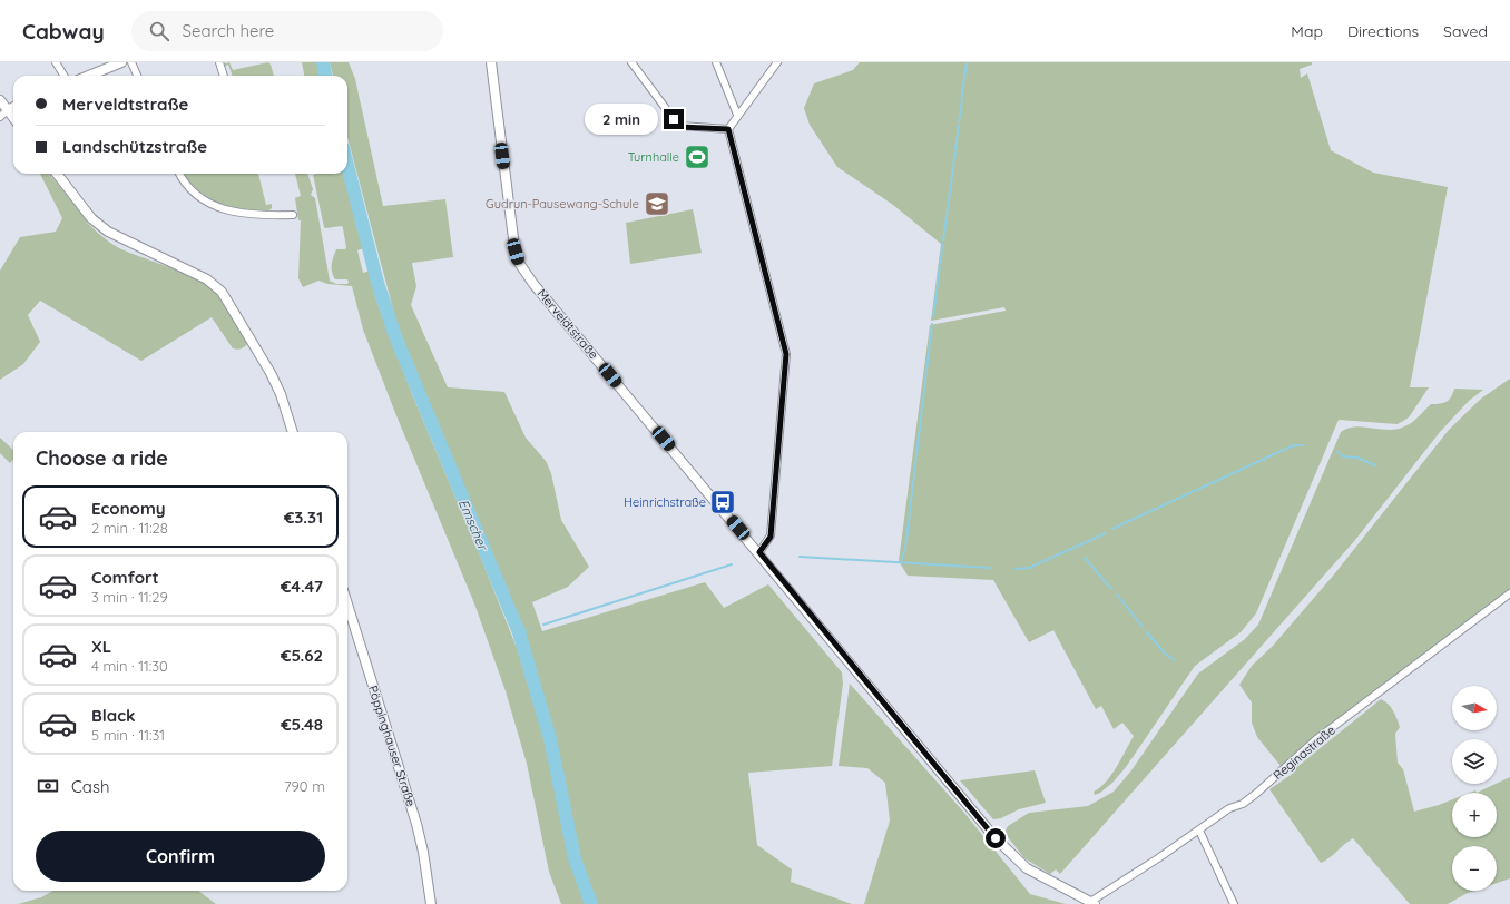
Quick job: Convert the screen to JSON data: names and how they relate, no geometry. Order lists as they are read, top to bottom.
{
  "streets": {
    "main road": ["Merveldtstraße", "Pöppinghauser Straße"],
    "street": ["Reginastraße"]
  },
  "crossings": [
    ["Merveldtstraße", "Reginastraße"]
  ],
  "water": ["Emscher"],
  "places": {
    "sports": ["Turnhalle"],
    "school or university": ["Gudrun-Pausewang-Schule"],
    "bus stop": ["Heinrichstraße"]
  },
  "north": "right",
  "page": {
    "header": "Cabway",
    "search": "Search here",
    "nav": ["Map", "Directions", "Saved"],
    "banner": ["Merveldtstraße", "Landschützstraße"],
    "bubble": "2 min",
    "heading": "Choose a ride",
    "list": [
      {
        "name": "Economy",
        "note": "2 min · 11:28",
        "value": "€3.31"
      },
      {
        "name": "Comfort",
        "note": "3 min · 11:29",
        "value": "€4.47"
      },
      {
        "name": "XL",
        "note": "4 min · 11:30",
        "value": "€5.62"
      },
      {
        "name": "Black",
        "note": "5 min · 11:31",
        "value": "€5.48"
      }
    ],
    "map_buttons": ["+", "−"],
    "pay": ["Cash", "790 m"],
    "buttons": "Confirm"
  }
}
